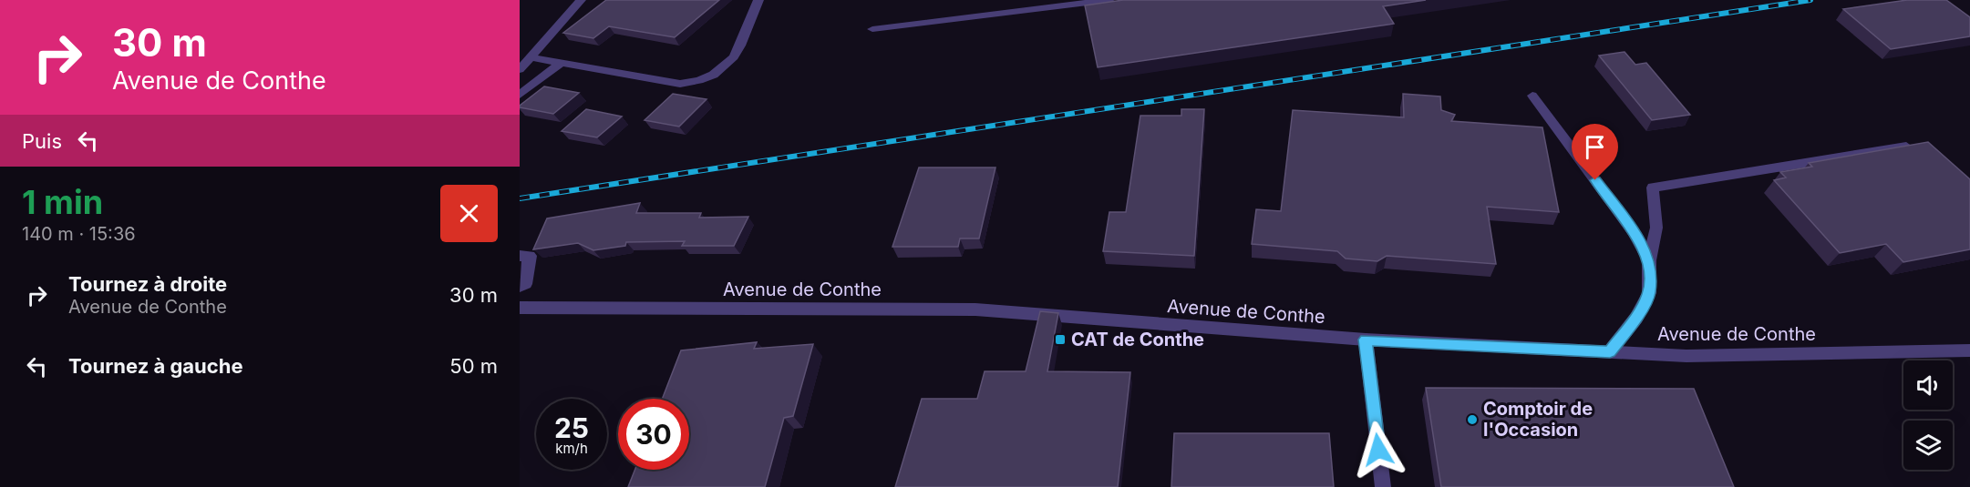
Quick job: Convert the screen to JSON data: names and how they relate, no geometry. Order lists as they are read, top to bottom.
{
  "streets": {
    "street": ["Avenue de Conthe"]
  },
  "places": {
    "transit": ["CAT de Conthe"],
    "other": ["Comptoir de l'Occasion"]
  },
  "page": {
    "turn": ["30 m", "Avenue de Conthe"],
    "then": "Puis",
    "heading": ["1 min", "140 m · 15:36"],
    "list": [
      {
        "name": "Tournez à droite",
        "note": "Avenue de Conthe",
        "value": "30 m"
      },
      {
        "name": "Tournez à gauche",
        "value": "50 m"
      }
    ],
    "speed": "25 km/h",
    "limit": "30"
  }
}
